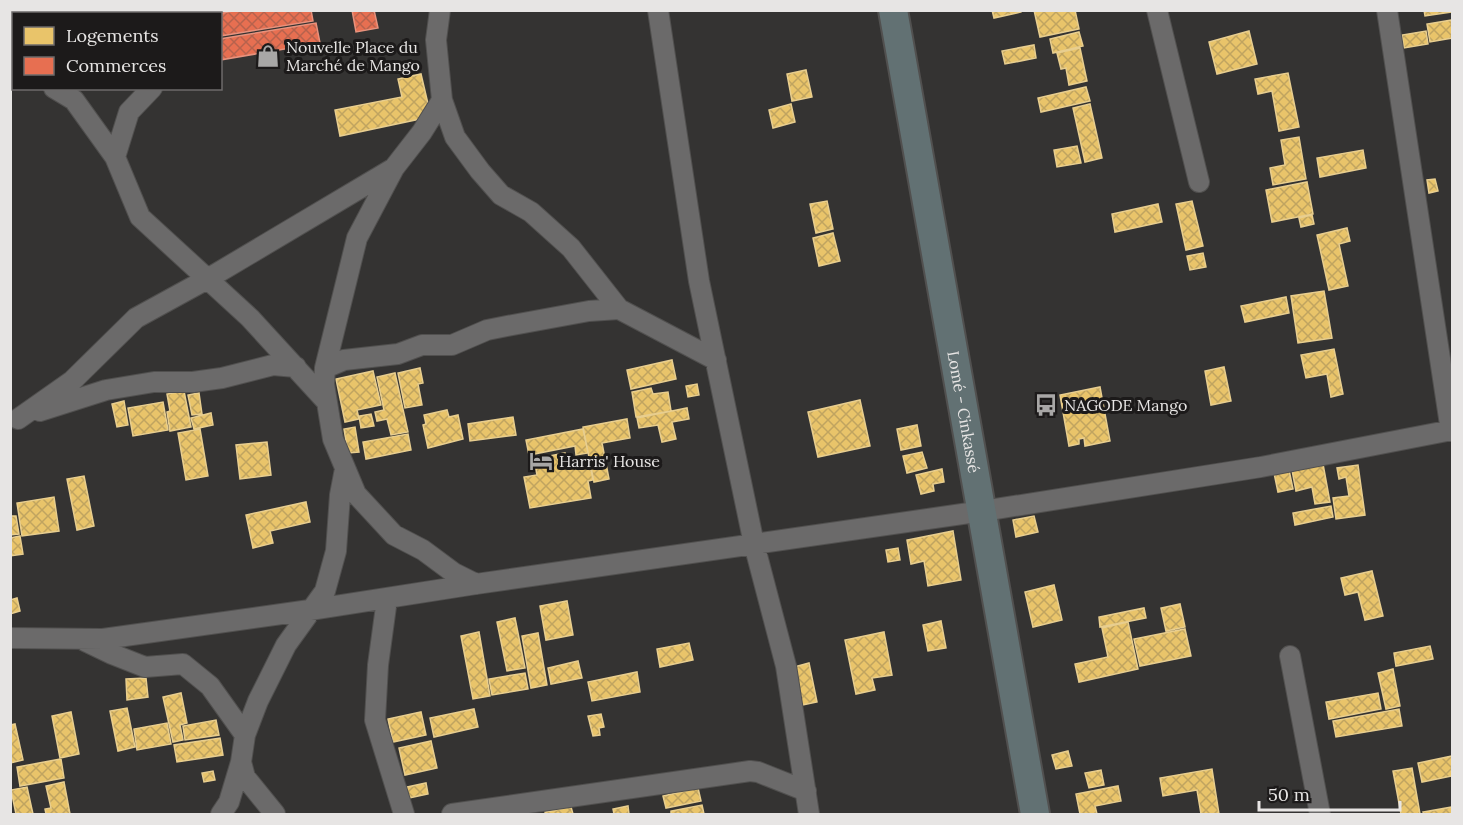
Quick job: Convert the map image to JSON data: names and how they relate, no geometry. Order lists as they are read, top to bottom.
{
  "streets": {
    "highway": ["Lomé - Cinkassé"]
  },
  "places": {
    "shop": ["Nouvelle Place du Marché de Mango"],
    "bus stop": ["NAGODE Mango"],
    "hotel": ["Harris' House"]
  },
  "legend": ["Logements", "Commerces"],
  "scale_bar": "50 m"
}
